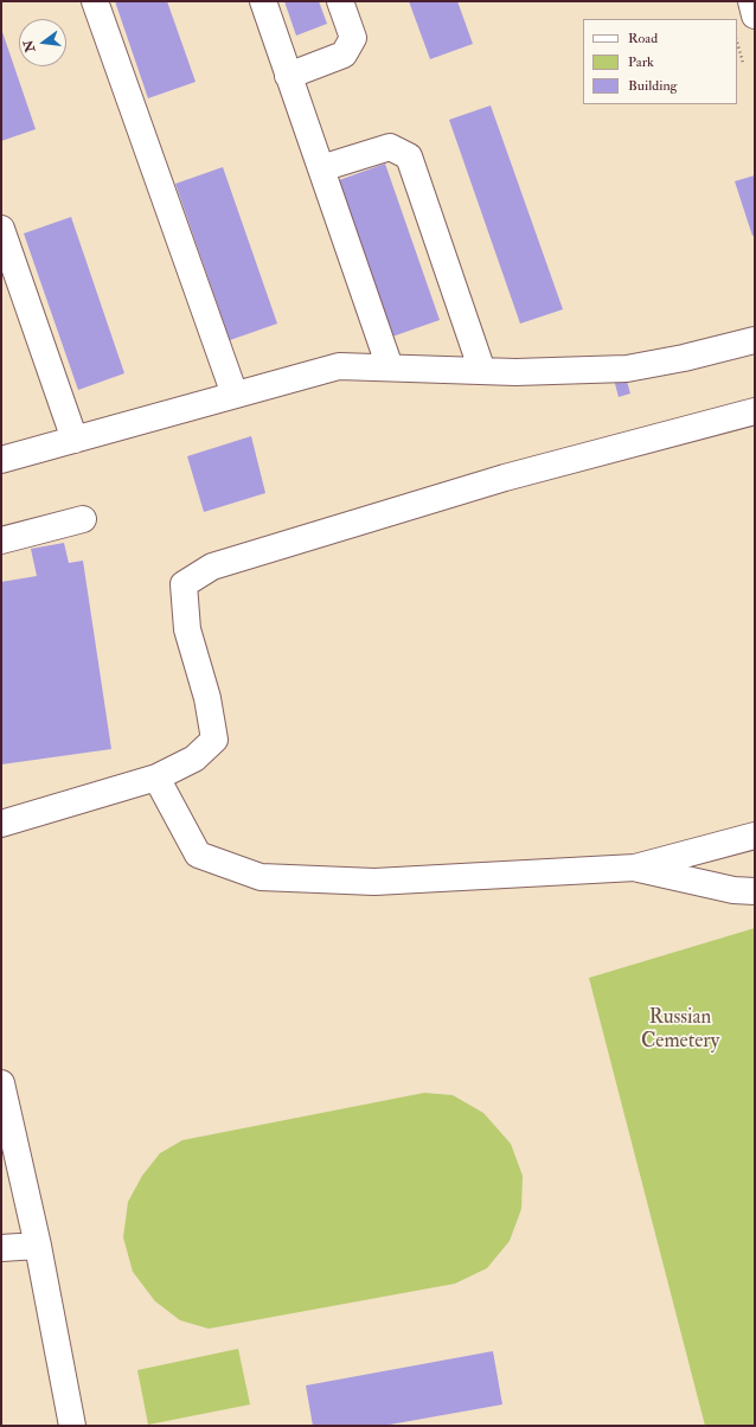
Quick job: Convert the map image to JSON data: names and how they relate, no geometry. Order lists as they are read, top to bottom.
{
  "parks": ["Russian Cemetery"],
  "legend": ["Road", "Park", "Building"],
  "north": "left"
}
